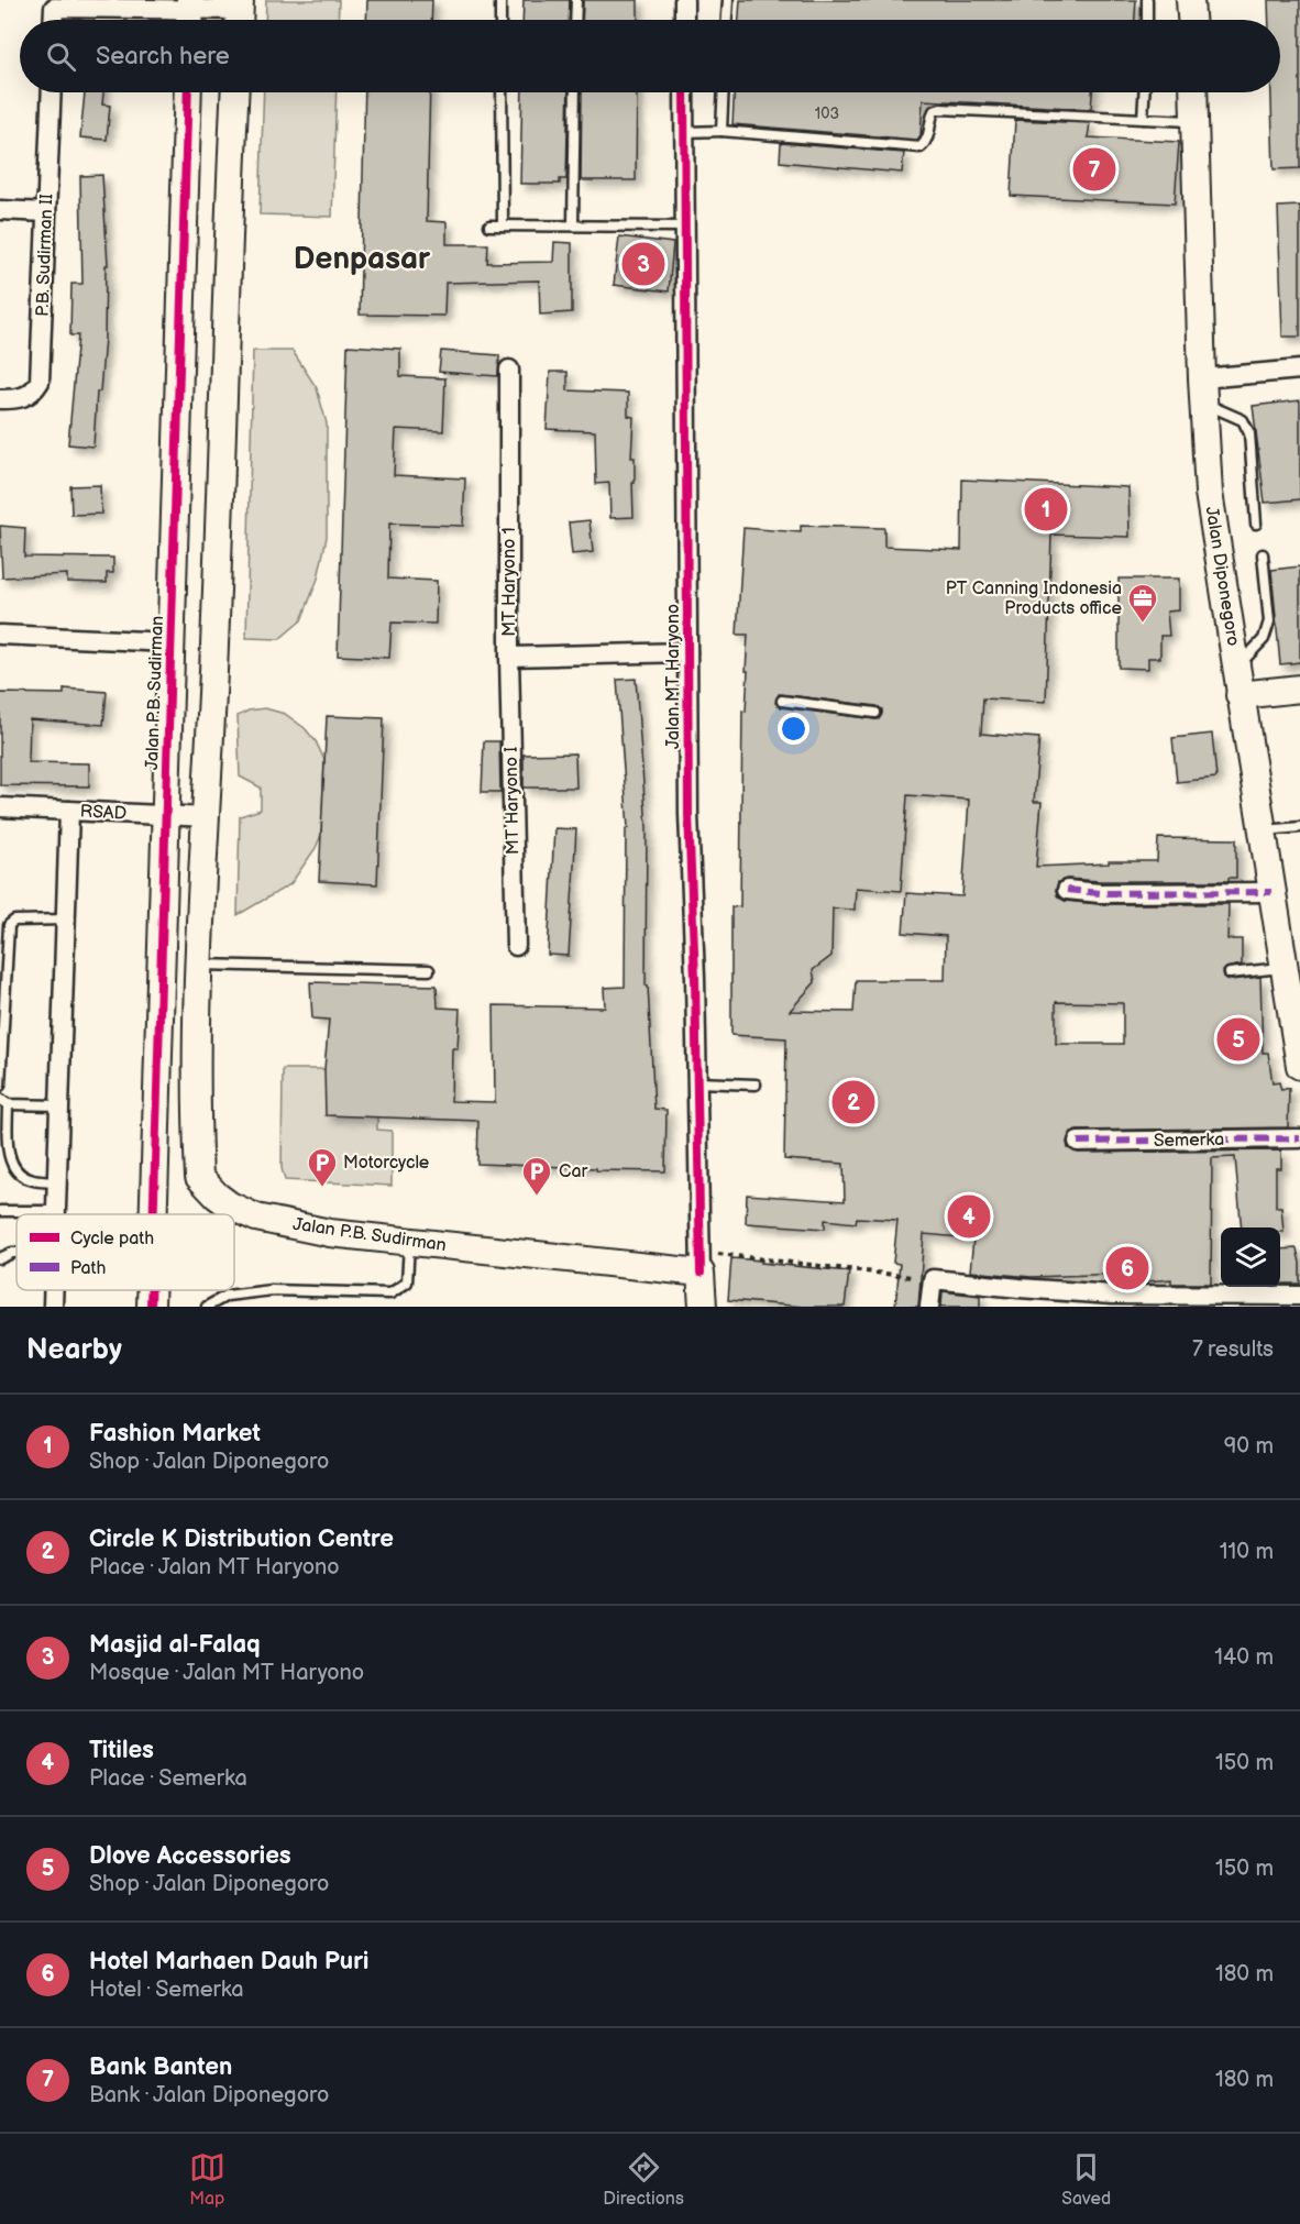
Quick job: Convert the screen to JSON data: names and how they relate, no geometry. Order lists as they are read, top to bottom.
{
  "streets": {
    "main road": ["Jalan Diponegoro", "Jalan P.B. Sudirman"],
    "street": [
      "P.B. Sudirman II",
      "MT Haryono 1",
      "Jalan MT Haryono",
      "MT Haryono I",
      "RSAD",
      "Semerka"
    ]
  },
  "crossings": [
    ["MT Haryono 1", "Jalan MT Haryono"],
    ["MT Haryono 1", "MT Haryono I"],
    ["Jalan MT Haryono", "Jalan P.B. Sudirman"],
    ["Jalan P.B. Sudirman", "RSAD"]
  ],
  "districts": ["Denpasar"],
  "places": {
    "office": ["PT Canning Indonesia Products office"],
    "parking": ["Motorcycle", "Car"]
  },
  "house_numbers": ["103"],
  "legend": ["Cycle path", "Path"],
  "page": {
    "search": "Search here",
    "pins": [
      "7",
      "3",
      "1",
      "5",
      "2",
      "4",
      "6"
    ],
    "heading": ["Nearby", "7 results"],
    "list": [
      {
        "mark": "1",
        "name": "Fashion Market",
        "note": "Shop · Jalan Diponegoro",
        "value": "90 m"
      },
      {
        "mark": "2",
        "name": "Circle K Distribution Centre",
        "note": "Place · Jalan MT Haryono",
        "value": "110 m"
      },
      {
        "mark": "3",
        "name": "Masjid al-Falaq",
        "note": "Mosque · Jalan MT Haryono",
        "value": "140 m"
      },
      {
        "mark": "4",
        "name": "Titiles",
        "note": "Place · Semerka",
        "value": "150 m"
      },
      {
        "mark": "5",
        "name": "Dlove Accessories",
        "note": "Shop · Jalan Diponegoro",
        "value": "150 m"
      },
      {
        "mark": "6",
        "name": "Hotel Marhaen Dauh Puri",
        "note": "Hotel · Semerka",
        "value": "180 m"
      },
      {
        "mark": "7",
        "name": "Bank Banten",
        "note": "Bank · Jalan Diponegoro",
        "value": "180 m"
      }
    ],
    "nav": ["Map", "Directions", "Saved"]
  }
}
